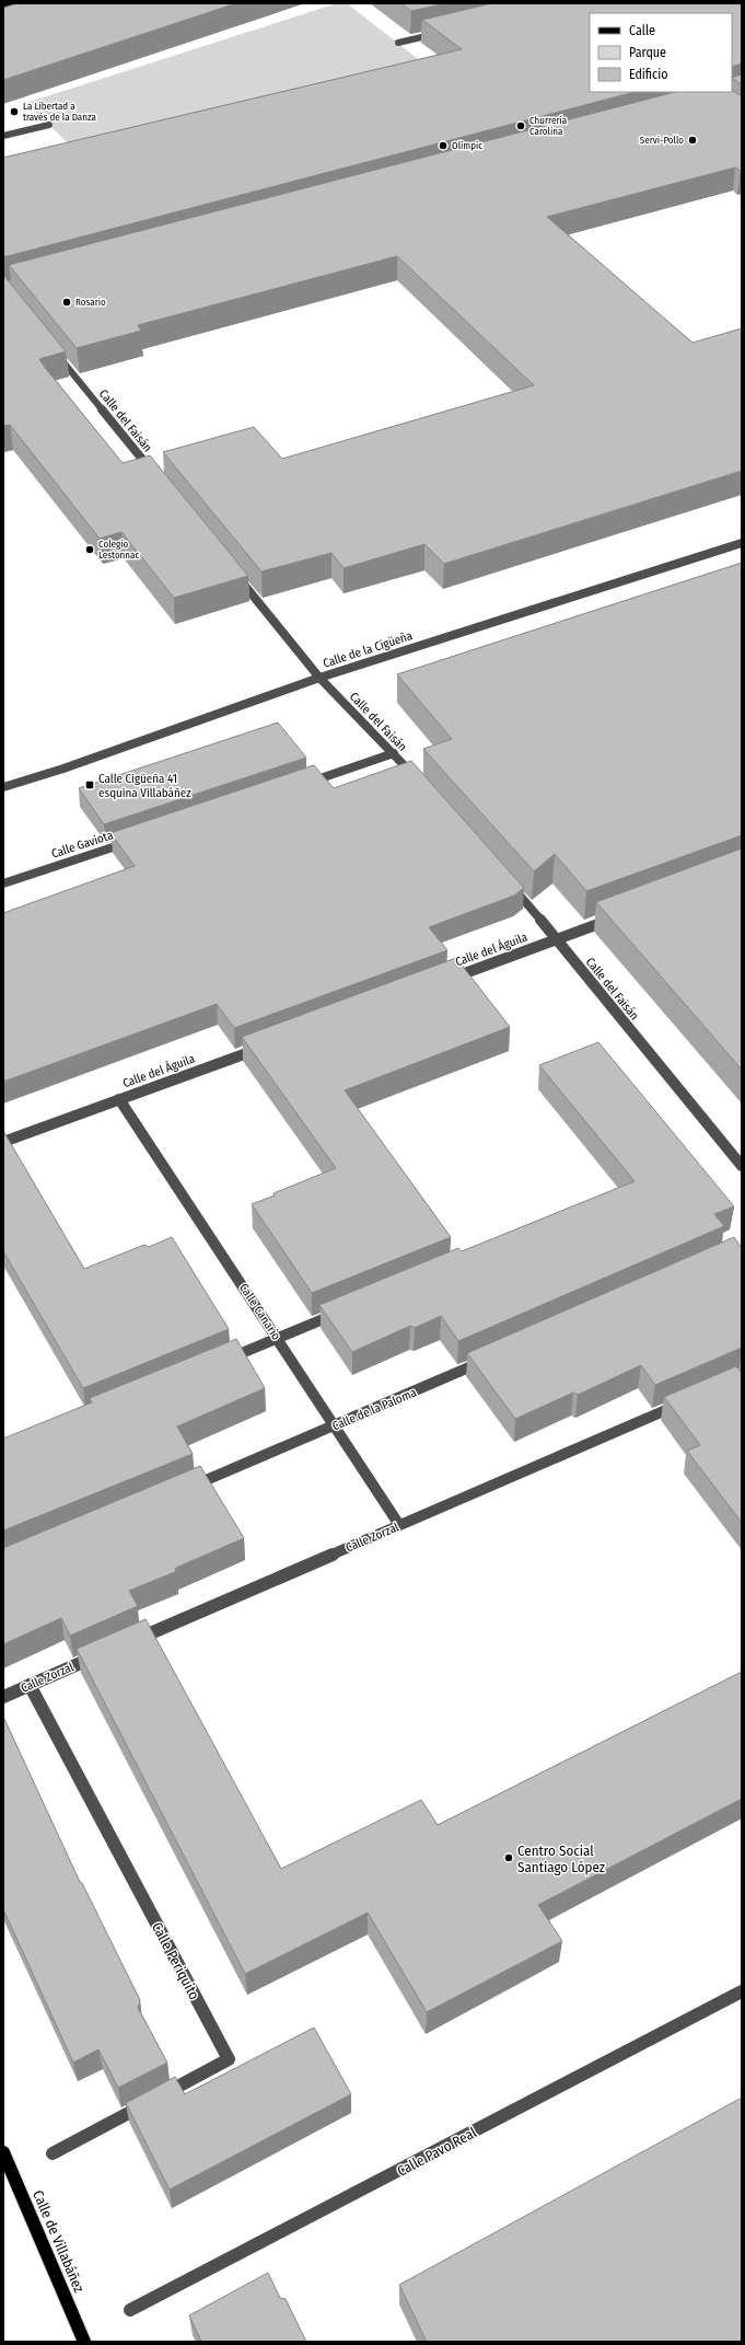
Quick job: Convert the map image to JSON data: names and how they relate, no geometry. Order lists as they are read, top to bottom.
{
  "streets": {
    "main road": ["Calle de Villabáñez"],
    "street": [
      "Calle del Faisán",
      "Calle de la Cigüeña",
      "Calle Gaviota",
      "Calle del Águila",
      "Calle Canario",
      "Calle de la Paloma",
      "Calle Zorzal",
      "Calle Periquito",
      "Calle Pavo Real"
    ]
  },
  "crossings": [
    ["Calle del Faisán", "Calle de la Cigüeña"],
    ["Calle del Faisán", "Calle del Águila"],
    ["Calle del Águila", "Calle Canario"],
    ["Calle Canario", "Calle de la Paloma"],
    ["Calle Canario", "Calle Zorzal"],
    ["Calle Zorzal", "Calle Periquito"]
  ],
  "places": {
    "other": [
      "La Libertad a través de la Danza",
      "Churrería Carolina",
      "Servi-Pollo",
      "Olimpic",
      "Rosario",
      "Colegio Lestonnac",
      "Centro Social Santiago López"
    ],
    "transit": ["Calle Cigüeña 41 esquina Villabáñez"]
  },
  "legend": ["Calle", "Parque", "Edificio"]
}
